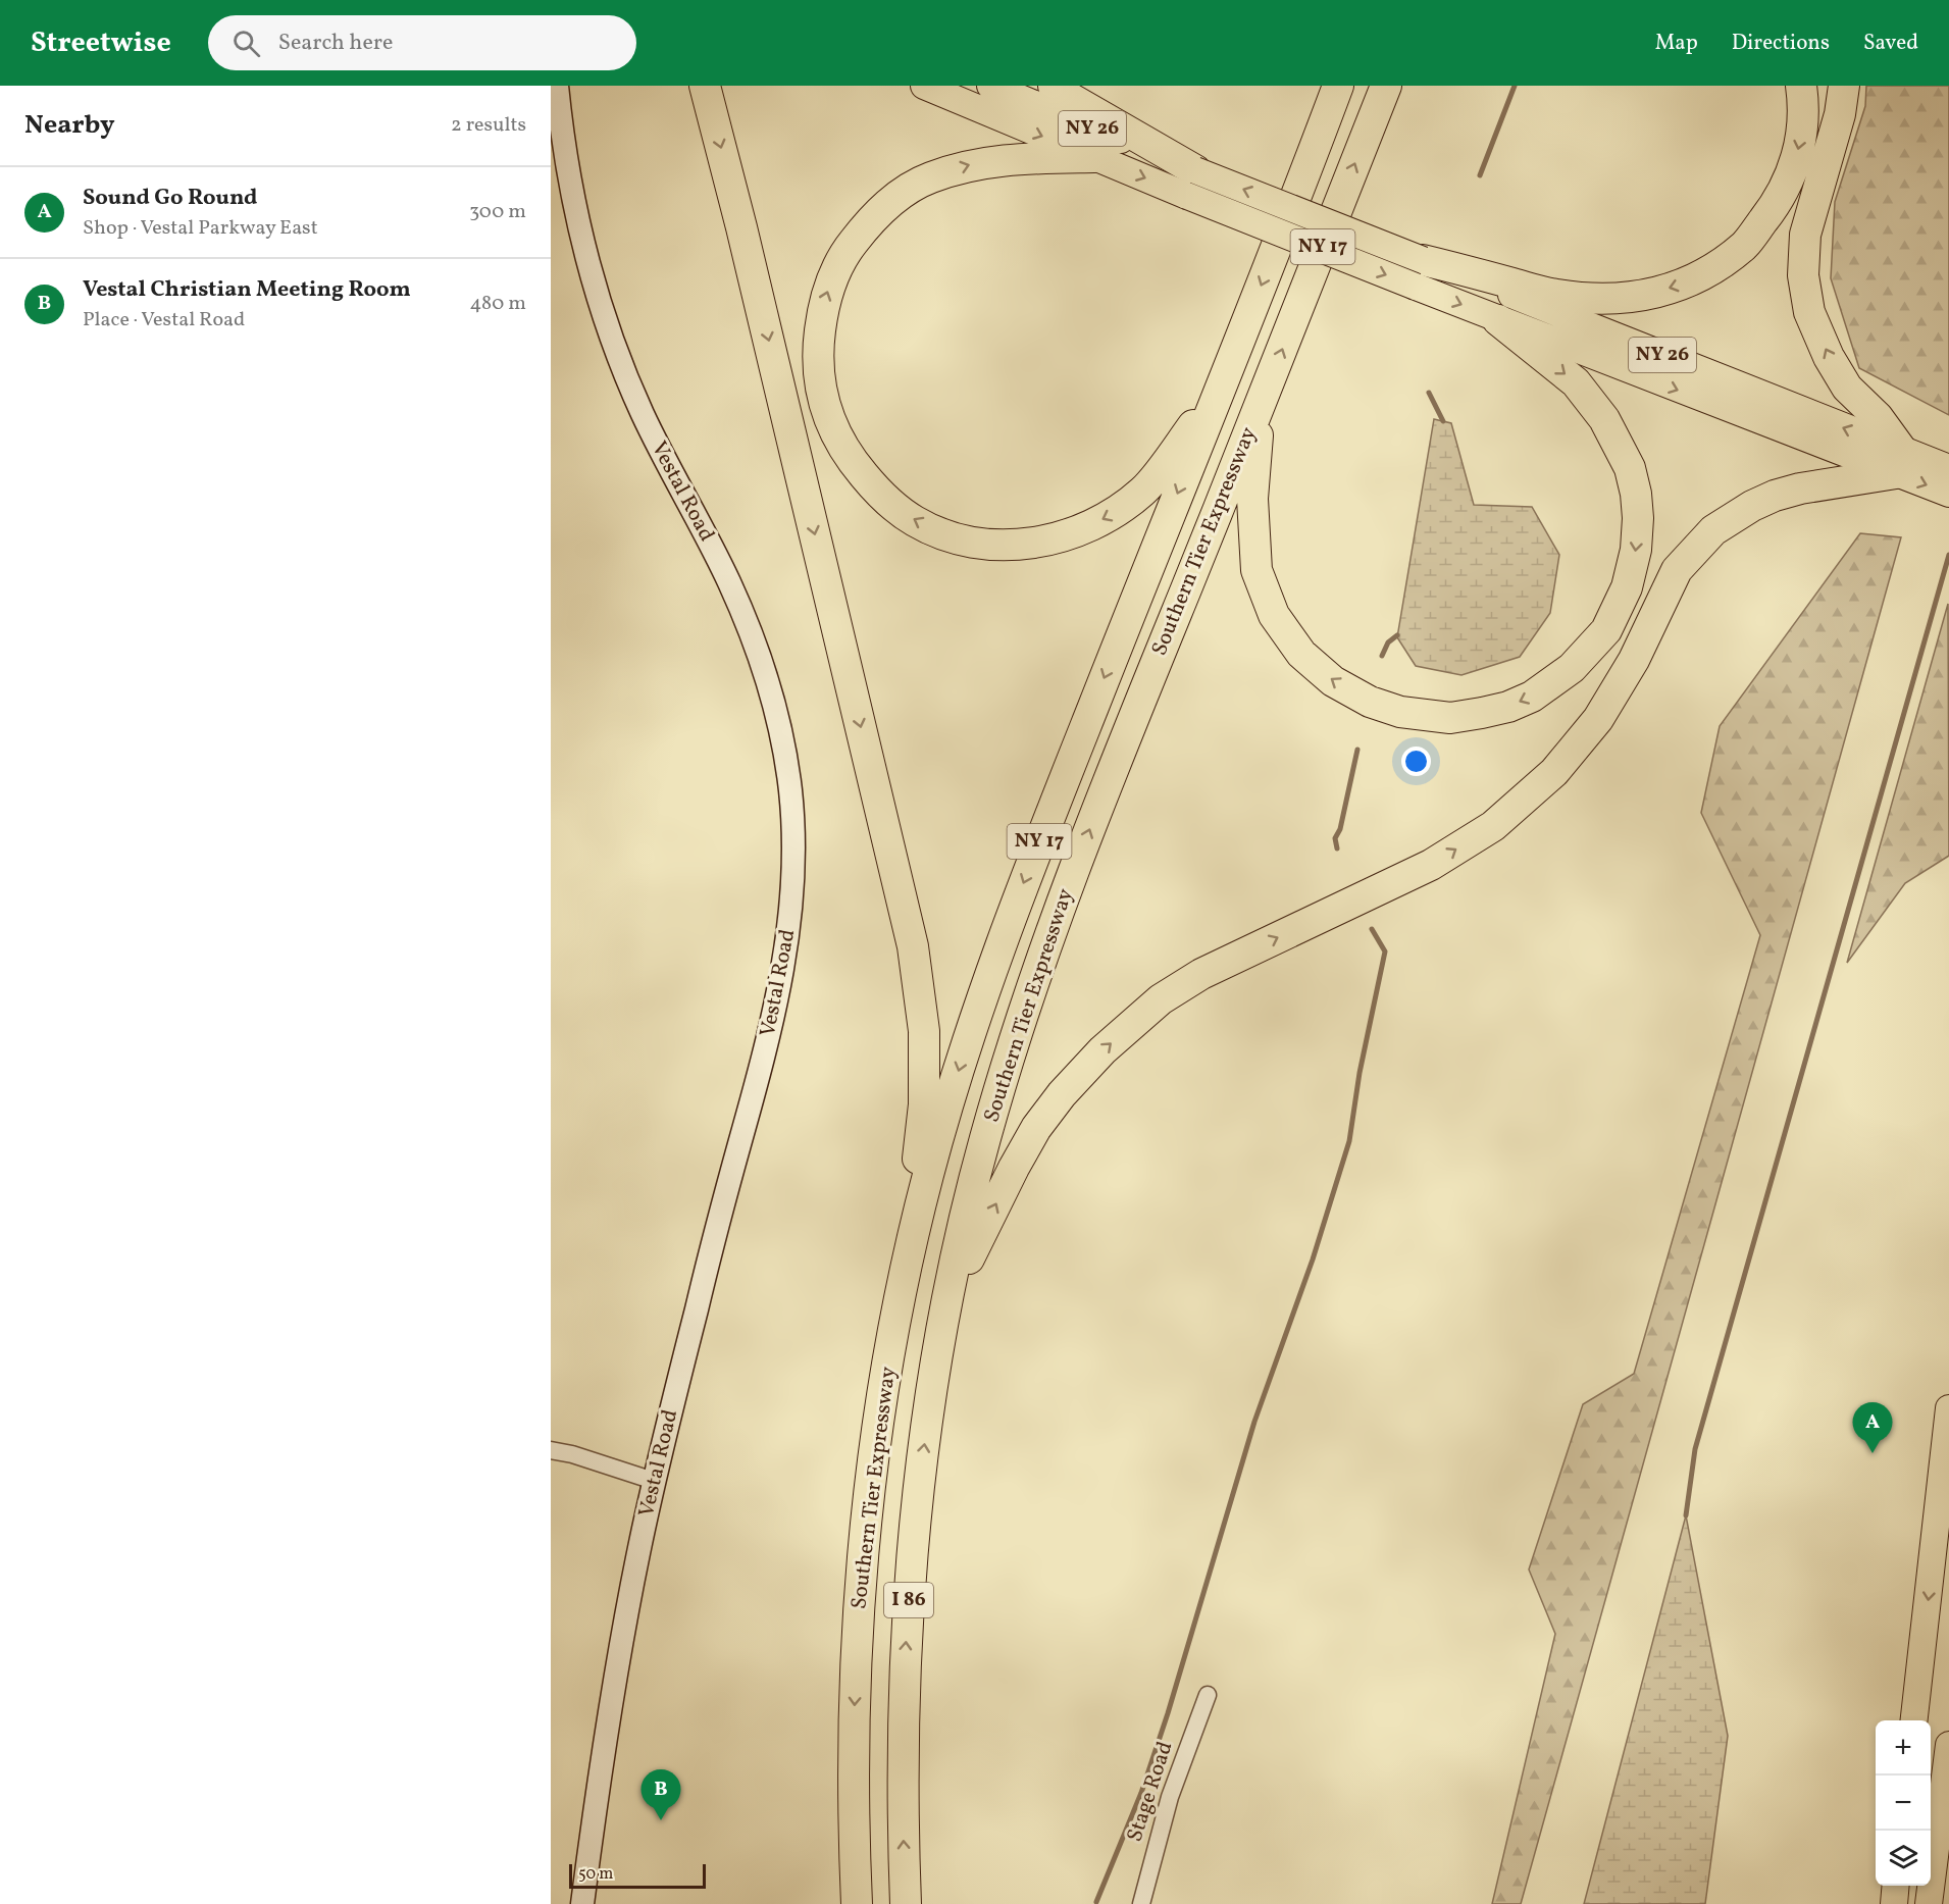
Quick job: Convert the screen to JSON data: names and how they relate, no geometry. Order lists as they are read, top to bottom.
{
  "streets": {
    "highway": ["NY 17", "Southern Tier Expressway", "I 86"],
    "main road": ["NY 26"],
    "street": ["Vestal Road", "Stage Road"]
  },
  "scale_bar": "50 m",
  "page": {
    "header": "Streetwise",
    "search": "Search here",
    "nav": ["Map", "Directions", "Saved"],
    "heading": ["Nearby", "2 results"],
    "list": [
      {
        "mark": "A",
        "name": "Sound Go Round",
        "note": "Shop · Vestal Parkway East",
        "value": "300 m"
      },
      {
        "mark": "B",
        "name": "Vestal Christian Meeting Room",
        "note": "Place · Vestal Road",
        "value": "480 m"
      }
    ],
    "pins": ["A", "B"],
    "map_buttons": ["+", "−"],
    "scale": "50 m"
  }
}
